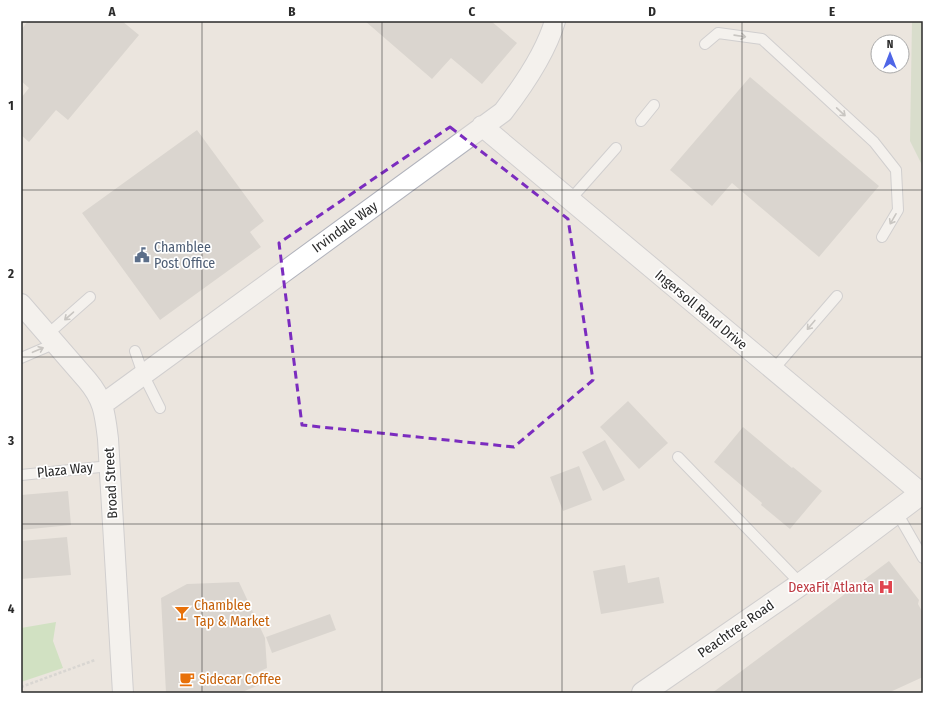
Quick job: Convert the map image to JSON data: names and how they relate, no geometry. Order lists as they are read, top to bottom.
{
  "streets": {
    "street": [
      "Irvindale Way",
      "Ingersoll Rand Drive",
      "Broad Street",
      "Peachtree Road"
    ],
    "lane": ["Plaza Way"]
  },
  "crossings": [
    ["Irvindale Way", "Ingersoll Rand Drive"],
    ["Irvindale Way", "Broad Street"],
    ["Ingersoll Rand Drive", "Peachtree Road"],
    ["Plaza Way", "Broad Street"]
  ],
  "places": {
    "public building": ["Chamblee Post Office"],
    "hospital": ["DexaFit Atlanta"],
    "bar": ["Chamblee Tap & Market"],
    "cafe": ["Sidecar Coffee"]
  },
  "north": "top",
  "grid": {
    "columns": [
      "A",
      "B",
      "C",
      "D",
      "E"
    ],
    "rows": [
      "1",
      "2",
      "3",
      "4"
    ]
  }
}
